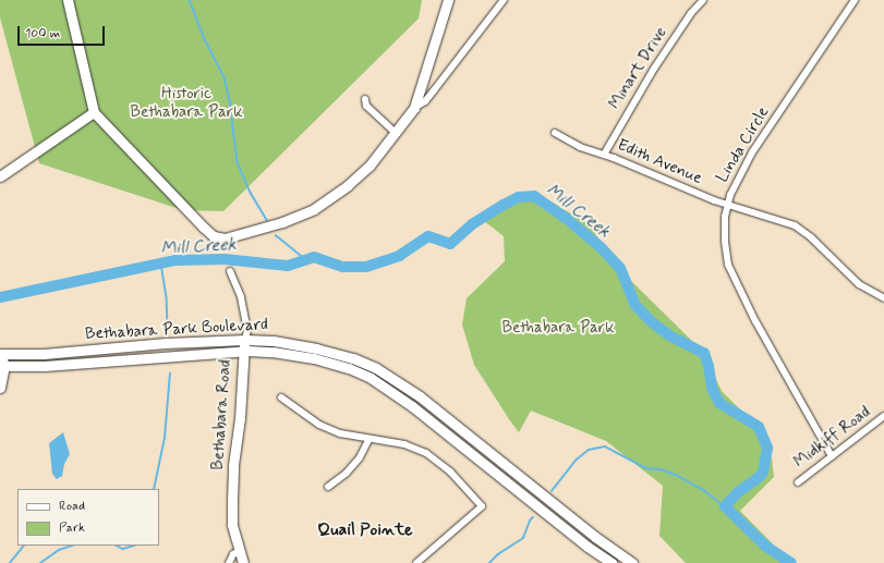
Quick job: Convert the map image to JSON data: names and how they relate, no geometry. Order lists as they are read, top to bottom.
{
  "streets": {
    "street": [
      "Minart Drive",
      "Linda Circle",
      "Edith Avenue",
      "Bethabara Park Boulevard",
      "Bethabara Road",
      "Midkiff Road"
    ]
  },
  "crossings": [
    ["Minart Drive", "Edith Avenue"],
    ["Linda Circle", "Edith Avenue"],
    ["Linda Circle", "Midkiff Road"],
    ["Bethabara Park Boulevard", "Bethabara Road"]
  ],
  "districts": ["Quail Pointe"],
  "water": ["Mill Creek"],
  "parks": ["Historic Bethabara Park", "Bethabara Park"],
  "legend": ["Road", "Park"],
  "scale_bar": "100 m"
}
